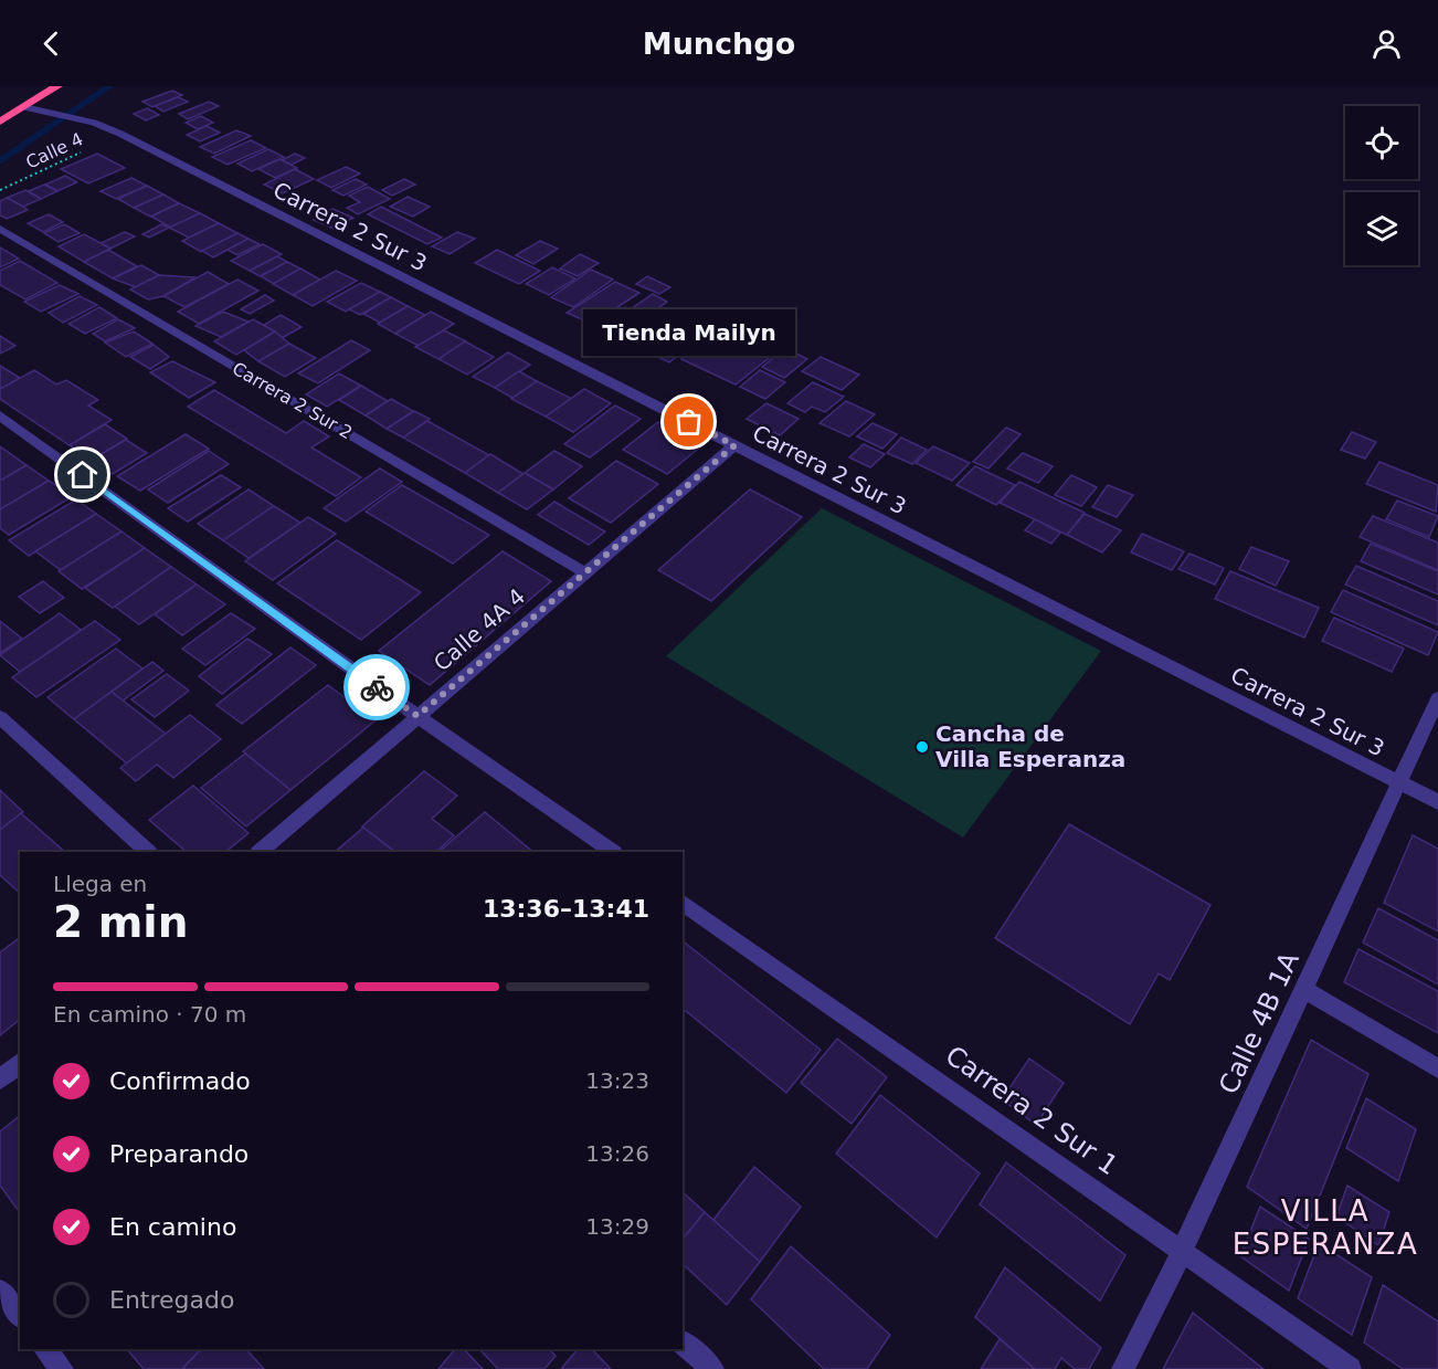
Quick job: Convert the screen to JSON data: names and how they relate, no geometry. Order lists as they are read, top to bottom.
{
  "streets": {
    "street": [
      "Carrera 2 Sur 3",
      "Carrera 2 Sur 2",
      "Calle 4A 4",
      "Calle 4B 1A",
      "Carrera 2 Sur 1"
    ],
    "path": ["Calle 4"]
  },
  "crossings": [
    ["Calle 4", "Carrera 2 Sur 3"],
    ["Carrera 2 Sur 3", "Calle 4A 4"],
    ["Carrera 2 Sur 3", "Calle 4B 1A"],
    ["Carrera 2 Sur 2", "Calle 4A 4"],
    ["Calle 4B 1A", "Carrera 2 Sur 1"]
  ],
  "districts": ["VILLA ESPERANZA"],
  "places": ["Tienda Mailyn", "Cancha de Villa Esperanza"],
  "page": {
    "header": "Munchgo",
    "bubble": "Tienda Mailyn",
    "heading": ["2 min", "Llega en", "13:36–13:41"],
    "bar": "En camino · 70 m",
    "list": [
      ["Confirmado", "13:23"],
      ["Preparando", "13:26"],
      ["En camino", "13:29"],
      "Entregado"
    ]
  }
}
